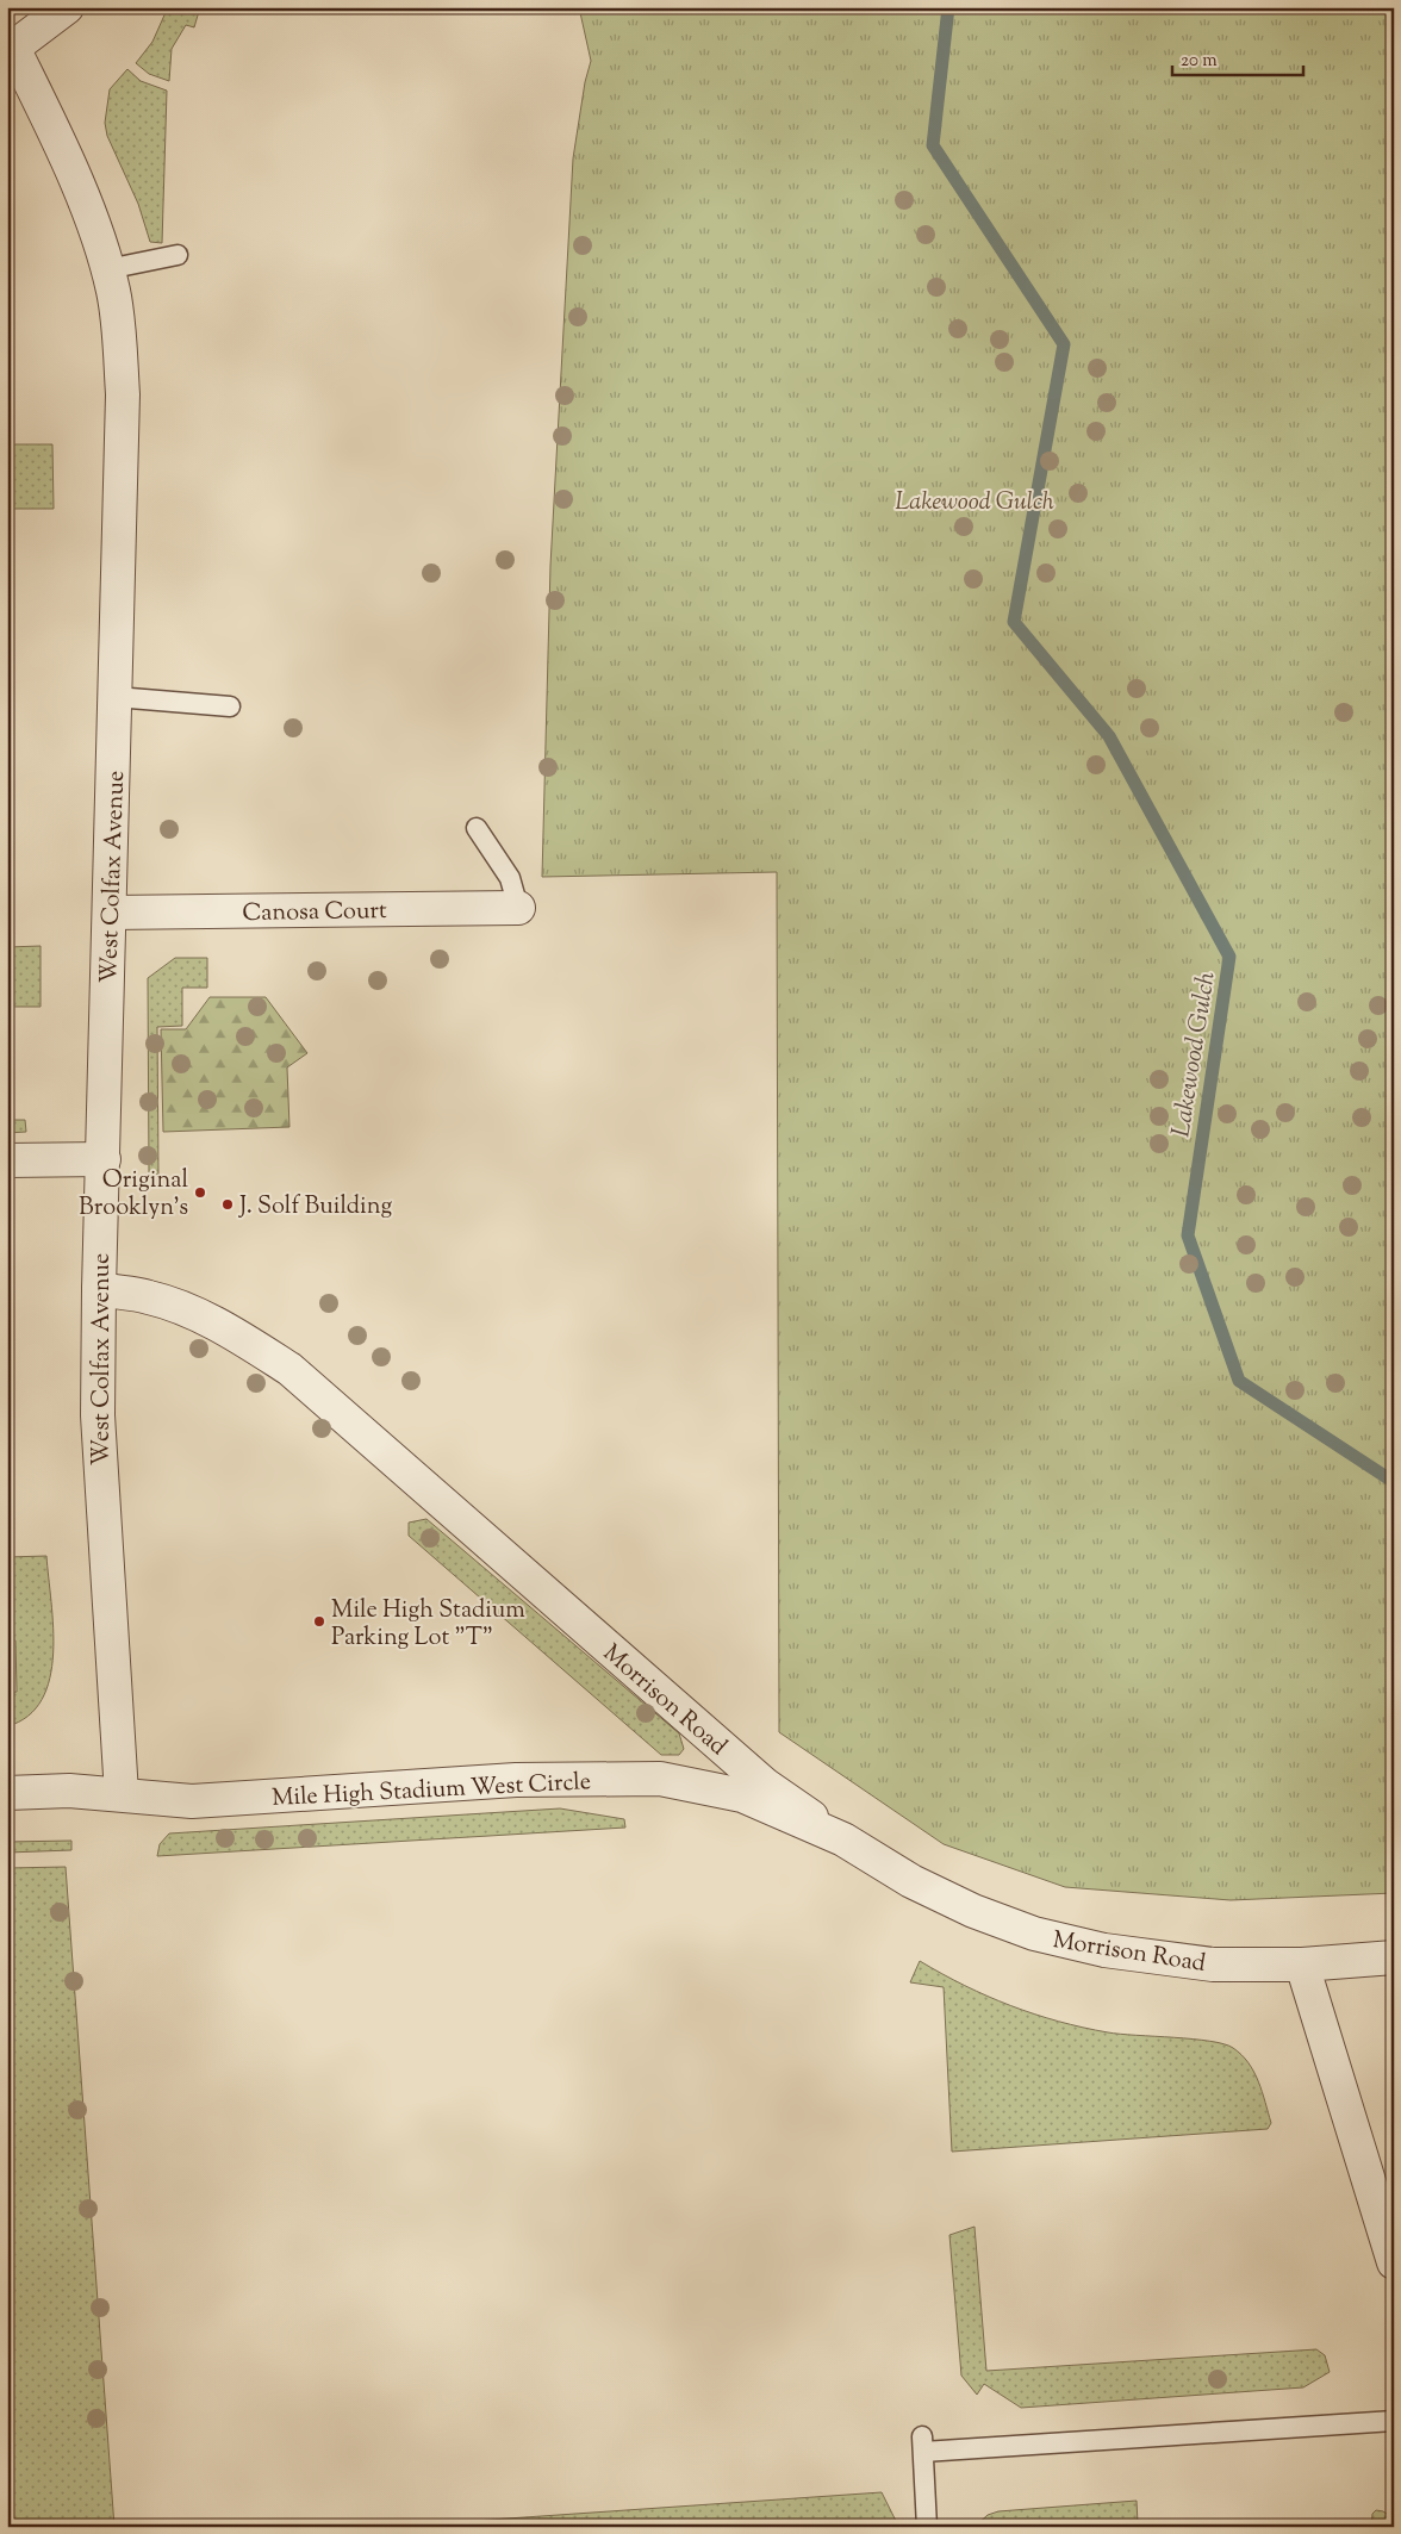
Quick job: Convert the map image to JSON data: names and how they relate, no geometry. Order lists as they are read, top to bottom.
{
  "streets": {
    "street": [
      "West Colfax Avenue",
      "Canosa Court",
      "Morrison Road",
      "Mile High Stadium West Circle"
    ]
  },
  "crossings": [
    ["West Colfax Avenue", "Canosa Court"],
    ["West Colfax Avenue", "Morrison Road"],
    ["West Colfax Avenue", "Mile High Stadium West Circle"],
    ["Morrison Road", "Mile High Stadium West Circle"]
  ],
  "water": ["Lakewood Gulch"],
  "parks": ["Lakewood Gulch"],
  "places": ["Original Brooklyn's", "J. Solf Building", "Mile High Stadium Parking Lot \"T\""],
  "scale_bar": "20 m"
}
